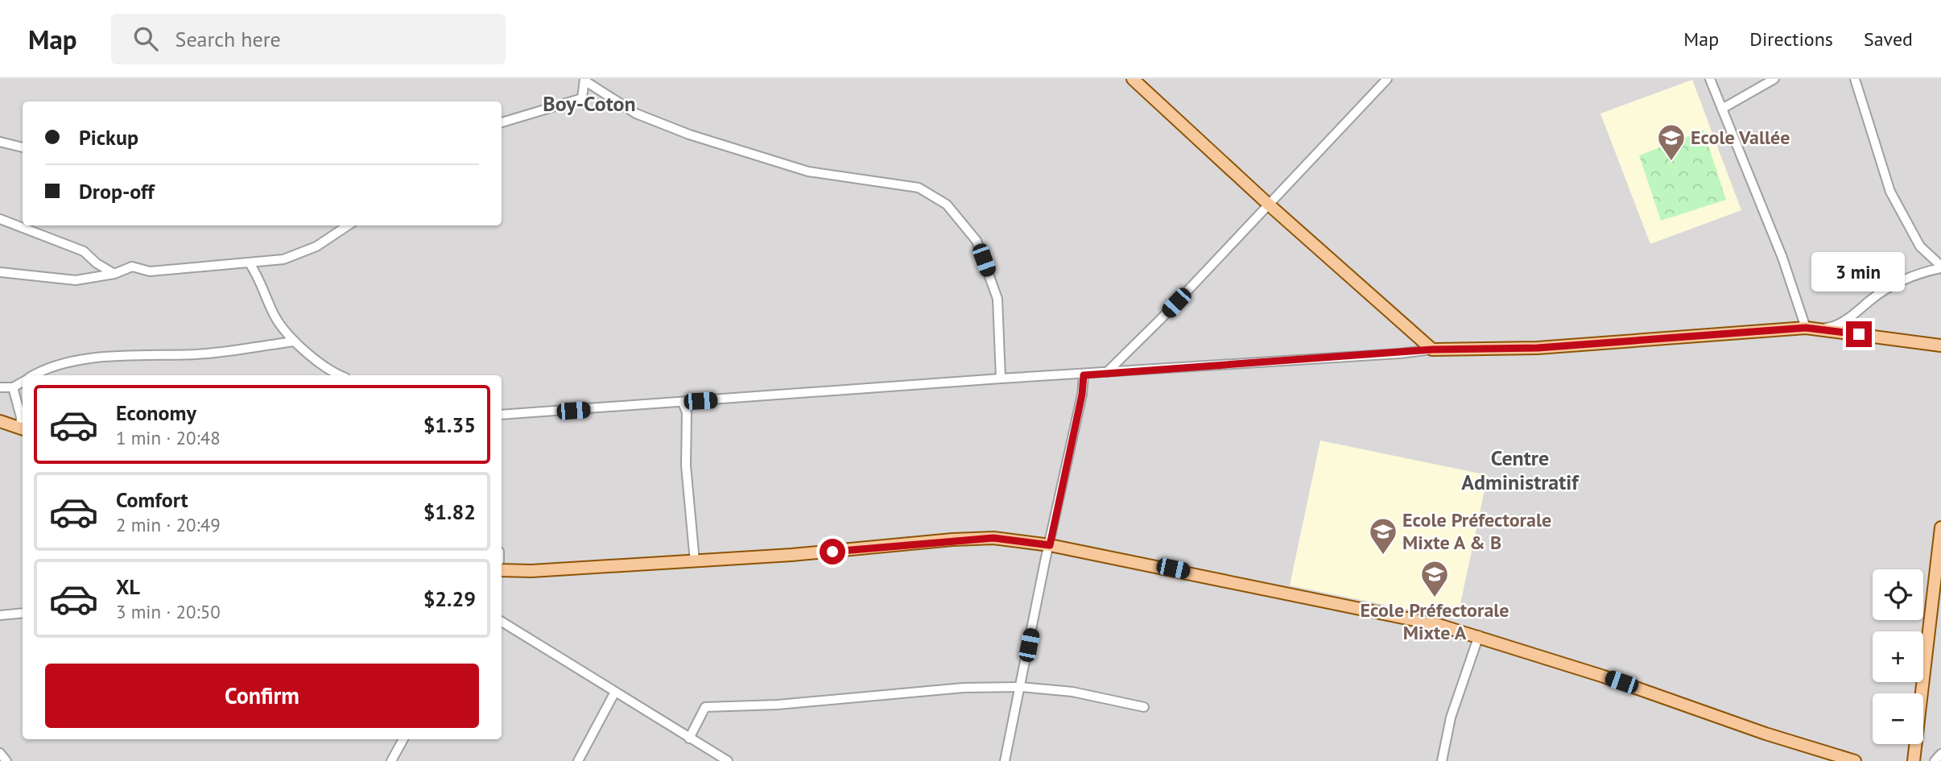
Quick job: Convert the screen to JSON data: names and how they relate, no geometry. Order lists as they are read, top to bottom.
{
  "districts": ["Boy-Coton", "Centre Administratif"],
  "places": {
    "school or university": ["Ecole Vallée", "Ecole Préfectorale Mixte A & B", "Ecole Préfectorale Mixte A"]
  },
  "page": {
    "header": "Map",
    "search": "Search here",
    "nav": ["Map", "Directions", "Saved"],
    "banner": ["Pickup", "Drop-off"],
    "bubble": "3 min",
    "list": [
      {
        "name": "Economy",
        "note": "1 min · 20:48",
        "value": "$1.35"
      },
      {
        "name": "Comfort",
        "note": "2 min · 20:49",
        "value": "$1.82"
      },
      {
        "name": "XL",
        "note": "3 min · 20:50",
        "value": "$2.29"
      }
    ],
    "map_buttons": ["+", "−"],
    "buttons": "Confirm"
  }
}
